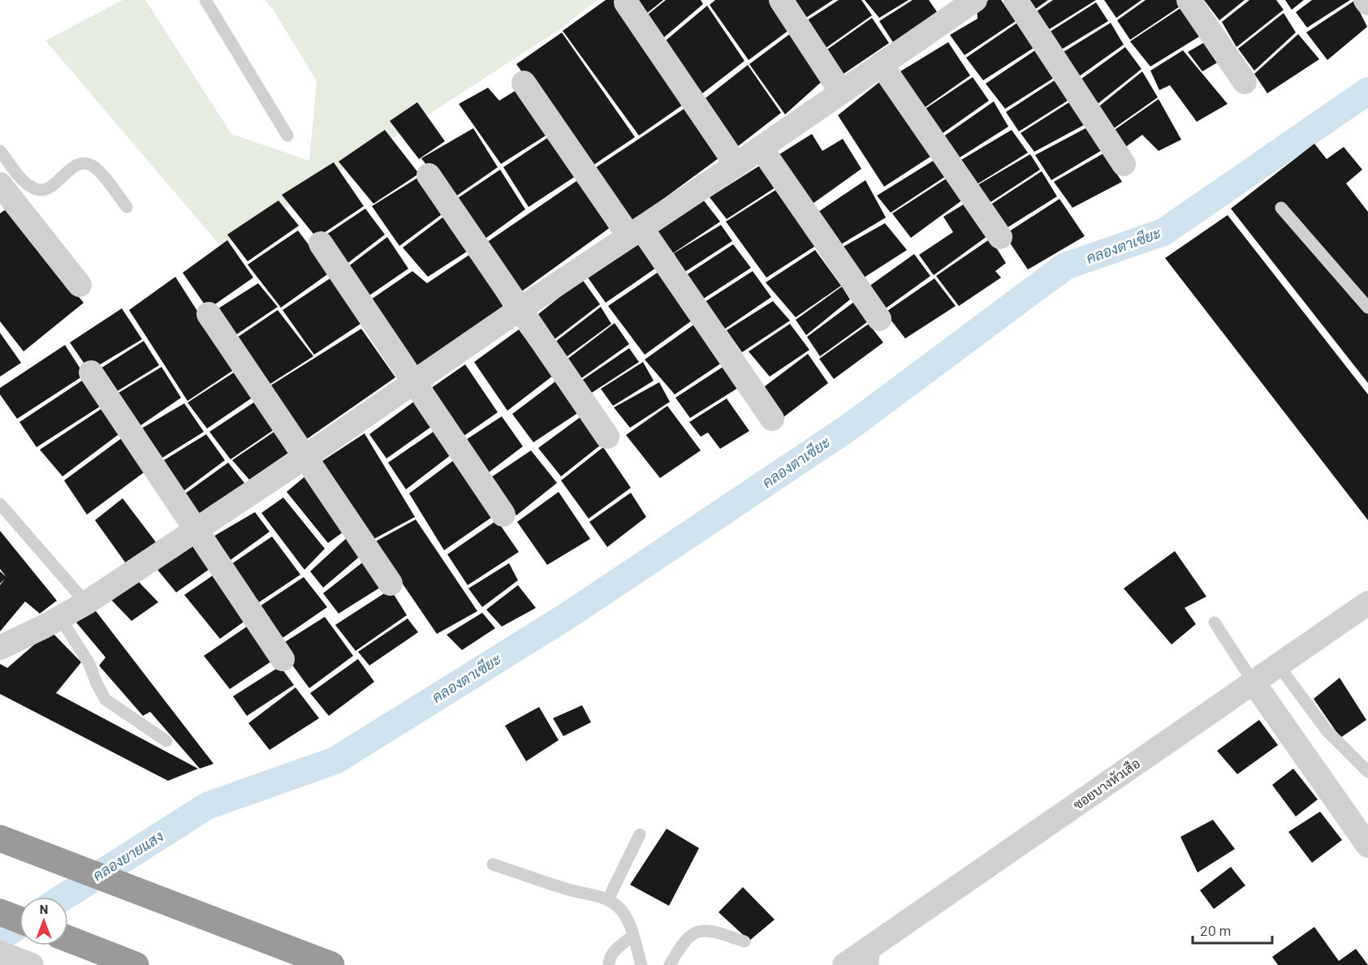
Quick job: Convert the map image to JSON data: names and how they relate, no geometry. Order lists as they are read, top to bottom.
{
  "streets": {
    "street": ["ซอยบางหัวเสือ"]
  },
  "water": ["คลองตาเซียะ", "คลองยายแสง"],
  "scale_bar": "20 m",
  "north": "top"
}
